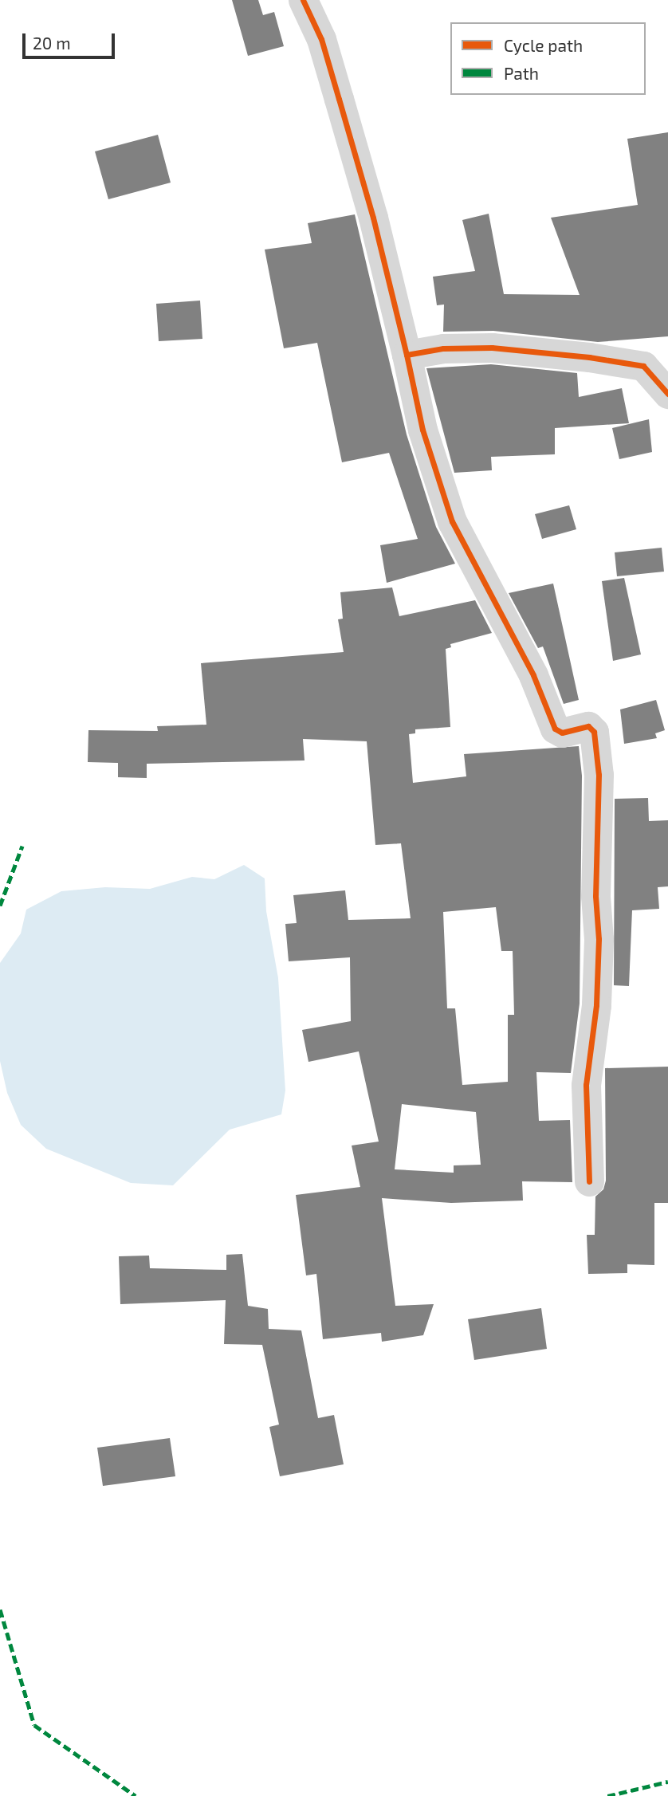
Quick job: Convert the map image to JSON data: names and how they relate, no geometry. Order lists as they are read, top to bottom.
{
  "legend": ["Cycle path", "Path"],
  "scale_bar": "20 m"
}
